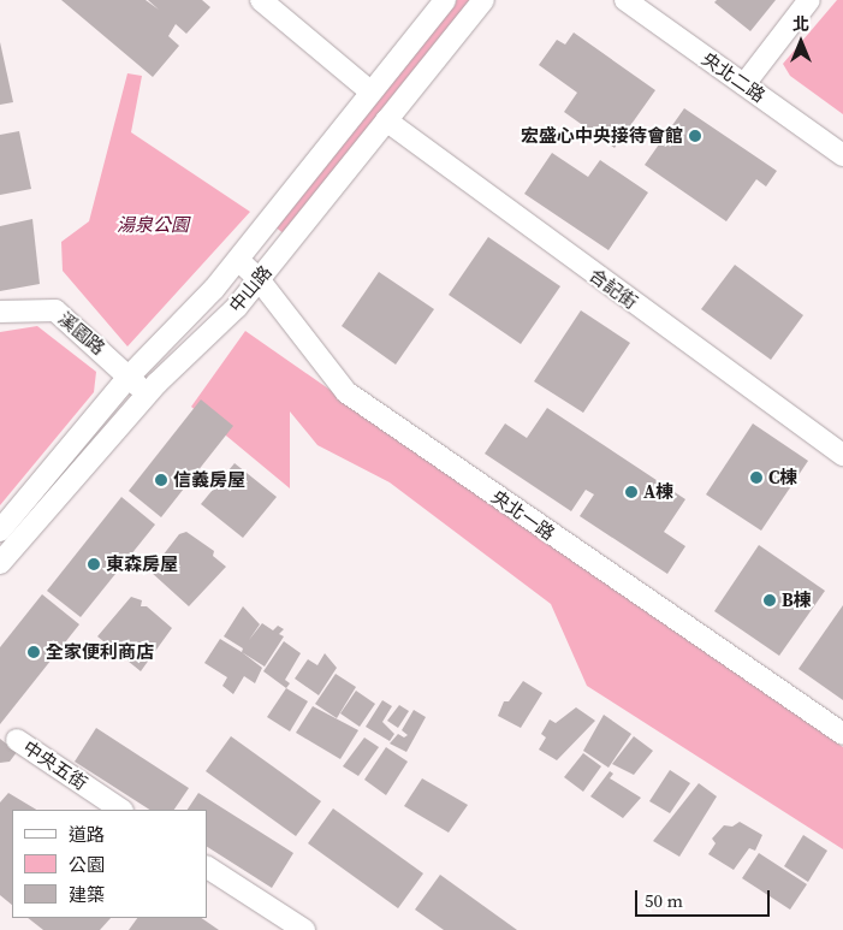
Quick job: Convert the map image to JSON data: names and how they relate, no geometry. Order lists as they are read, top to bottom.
{
  "streets": {
    "street": [
      "央北二路",
      "中山路",
      "合記街",
      "溪園路",
      "央北一路",
      "中央五街"
    ]
  },
  "crossings": [
    ["中山路", "合記街"],
    ["中山路", "溪園路"],
    ["中山路", "央北一路"]
  ],
  "parks": ["湯泉公園"],
  "places": [
    "宏盛心中央接待會館",
    "C棟",
    "信義房屋",
    "A棟",
    "東森房屋",
    "B棟",
    "全家便利商店"
  ],
  "legend": ["道路", "公園", "建築"],
  "scale_bar": "50 m",
  "north": "top"
}
